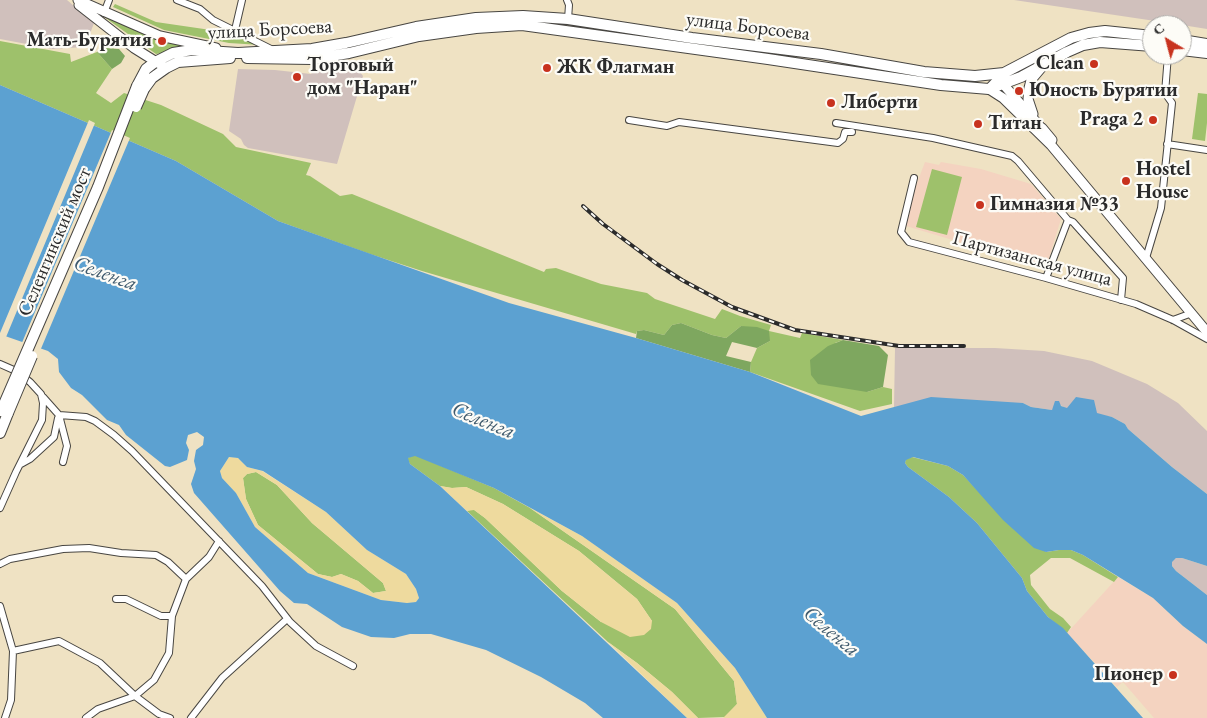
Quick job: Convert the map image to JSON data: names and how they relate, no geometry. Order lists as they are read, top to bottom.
{
  "streets": {
    "main road": ["улица Борсоева", "Селенгинский мост"],
    "street": ["Партизанская улица"]
  },
  "crossings": [
    ["улица Борсоева", "Селенгинский мост"]
  ],
  "water": ["Селенга"],
  "places": [
    "Мать-Бурятия",
    "Clean",
    "ЖК Флагман",
    "Торговый дом \"Наран\"",
    "Юность Бурятии",
    "Либерти",
    "Praga 2",
    "Титан",
    "Hostel House",
    "Гимназия №33",
    "Пионер"
  ],
  "north": "top left"
}
